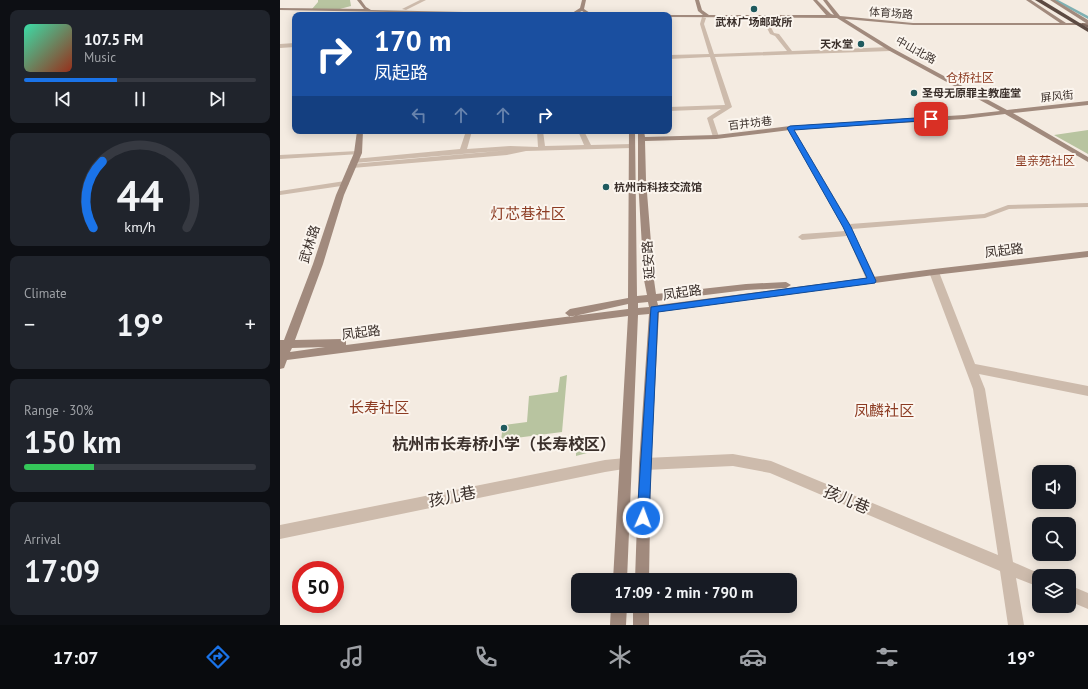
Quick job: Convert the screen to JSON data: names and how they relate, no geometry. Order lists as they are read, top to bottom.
{
  "streets": {
    "main road": [
      "体育场路",
      "中山北路",
      "屏风街",
      "百井坊巷",
      "武林路",
      "凤起路",
      "延安路"
    ],
    "street": ["孩儿巷"]
  },
  "crossings": [
    ["体育场路", "中山北路"],
    ["中山北路", "屏风街"],
    ["中山北路", "百井坊巷"],
    ["屏风街", "百井坊巷"],
    ["百井坊巷", "延安路"],
    ["武林路", "凤起路"],
    ["凤起路", "延安路"],
    ["延安路", "孩儿巷"]
  ],
  "districts": [
    "仓桥社区",
    "皇亲苑社区",
    "灯芯巷社区",
    "长寿社区",
    "凤麟社区"
  ],
  "places": [
    "武林广场邮政所",
    "天水堂",
    "圣母无原罪主教座堂",
    "杭州市科技交流馆",
    "杭州市长寿桥小学（长寿校区）"
  ],
  "page": {
    "turn": ["170 m", "凤起路"],
    "song": ["107.5 FM", "Music"],
    "tile": [
      "Climate",
      ["Range · 30%", "150 km"],
      ["Arrival", "17:09"]
    ],
    "heat": ["−", "19°", "+"],
    "limit": "50",
    "trip": "17:09 · 2 min · 790 m",
    "tabs": ["17:07", "19°"],
    "gauge": ["44", "km/h"]
  }
}
